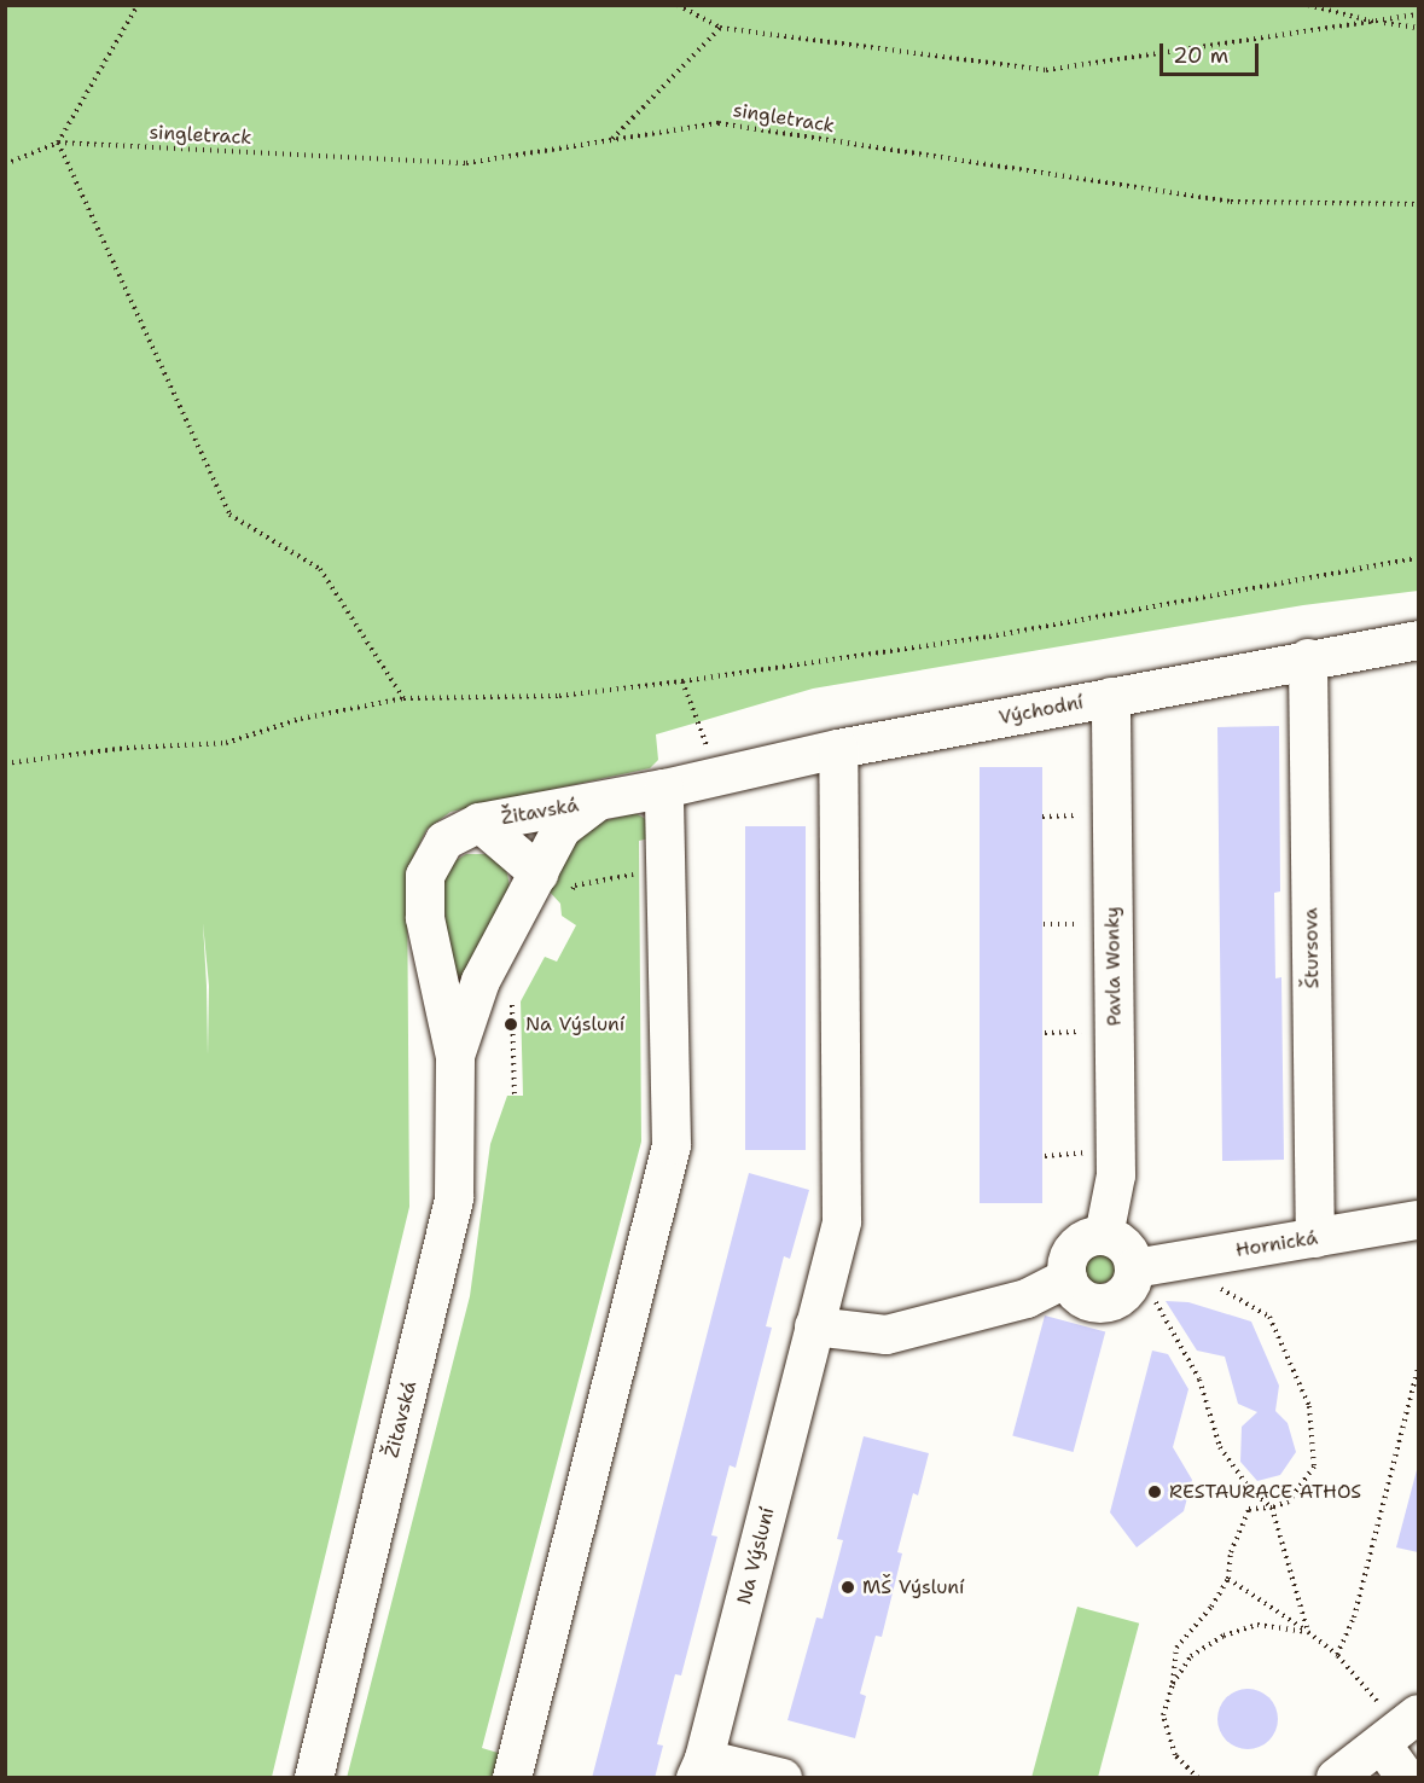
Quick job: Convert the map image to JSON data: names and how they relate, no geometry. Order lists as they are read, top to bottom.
{
  "streets": {
    "street": [
      "Východní",
      "Žitavská",
      "Štursova",
      "Pavla Wonky",
      "Hornická",
      "Na Výsluní"
    ],
    "path": ["singletrack"]
  },
  "crossings": [
    ["Východní", "Žitavská"],
    ["Východní", "Štursova"],
    ["Východní", "Pavla Wonky"],
    ["Východní", "Na Výsluní"],
    ["Štursova", "Hornická"],
    ["Pavla Wonky", "Hornická"]
  ],
  "places": ["Na Výsluní", "RESTAURACE ATHOS", "MŠ Výsluní"],
  "scale_bar": "20 m"
}
